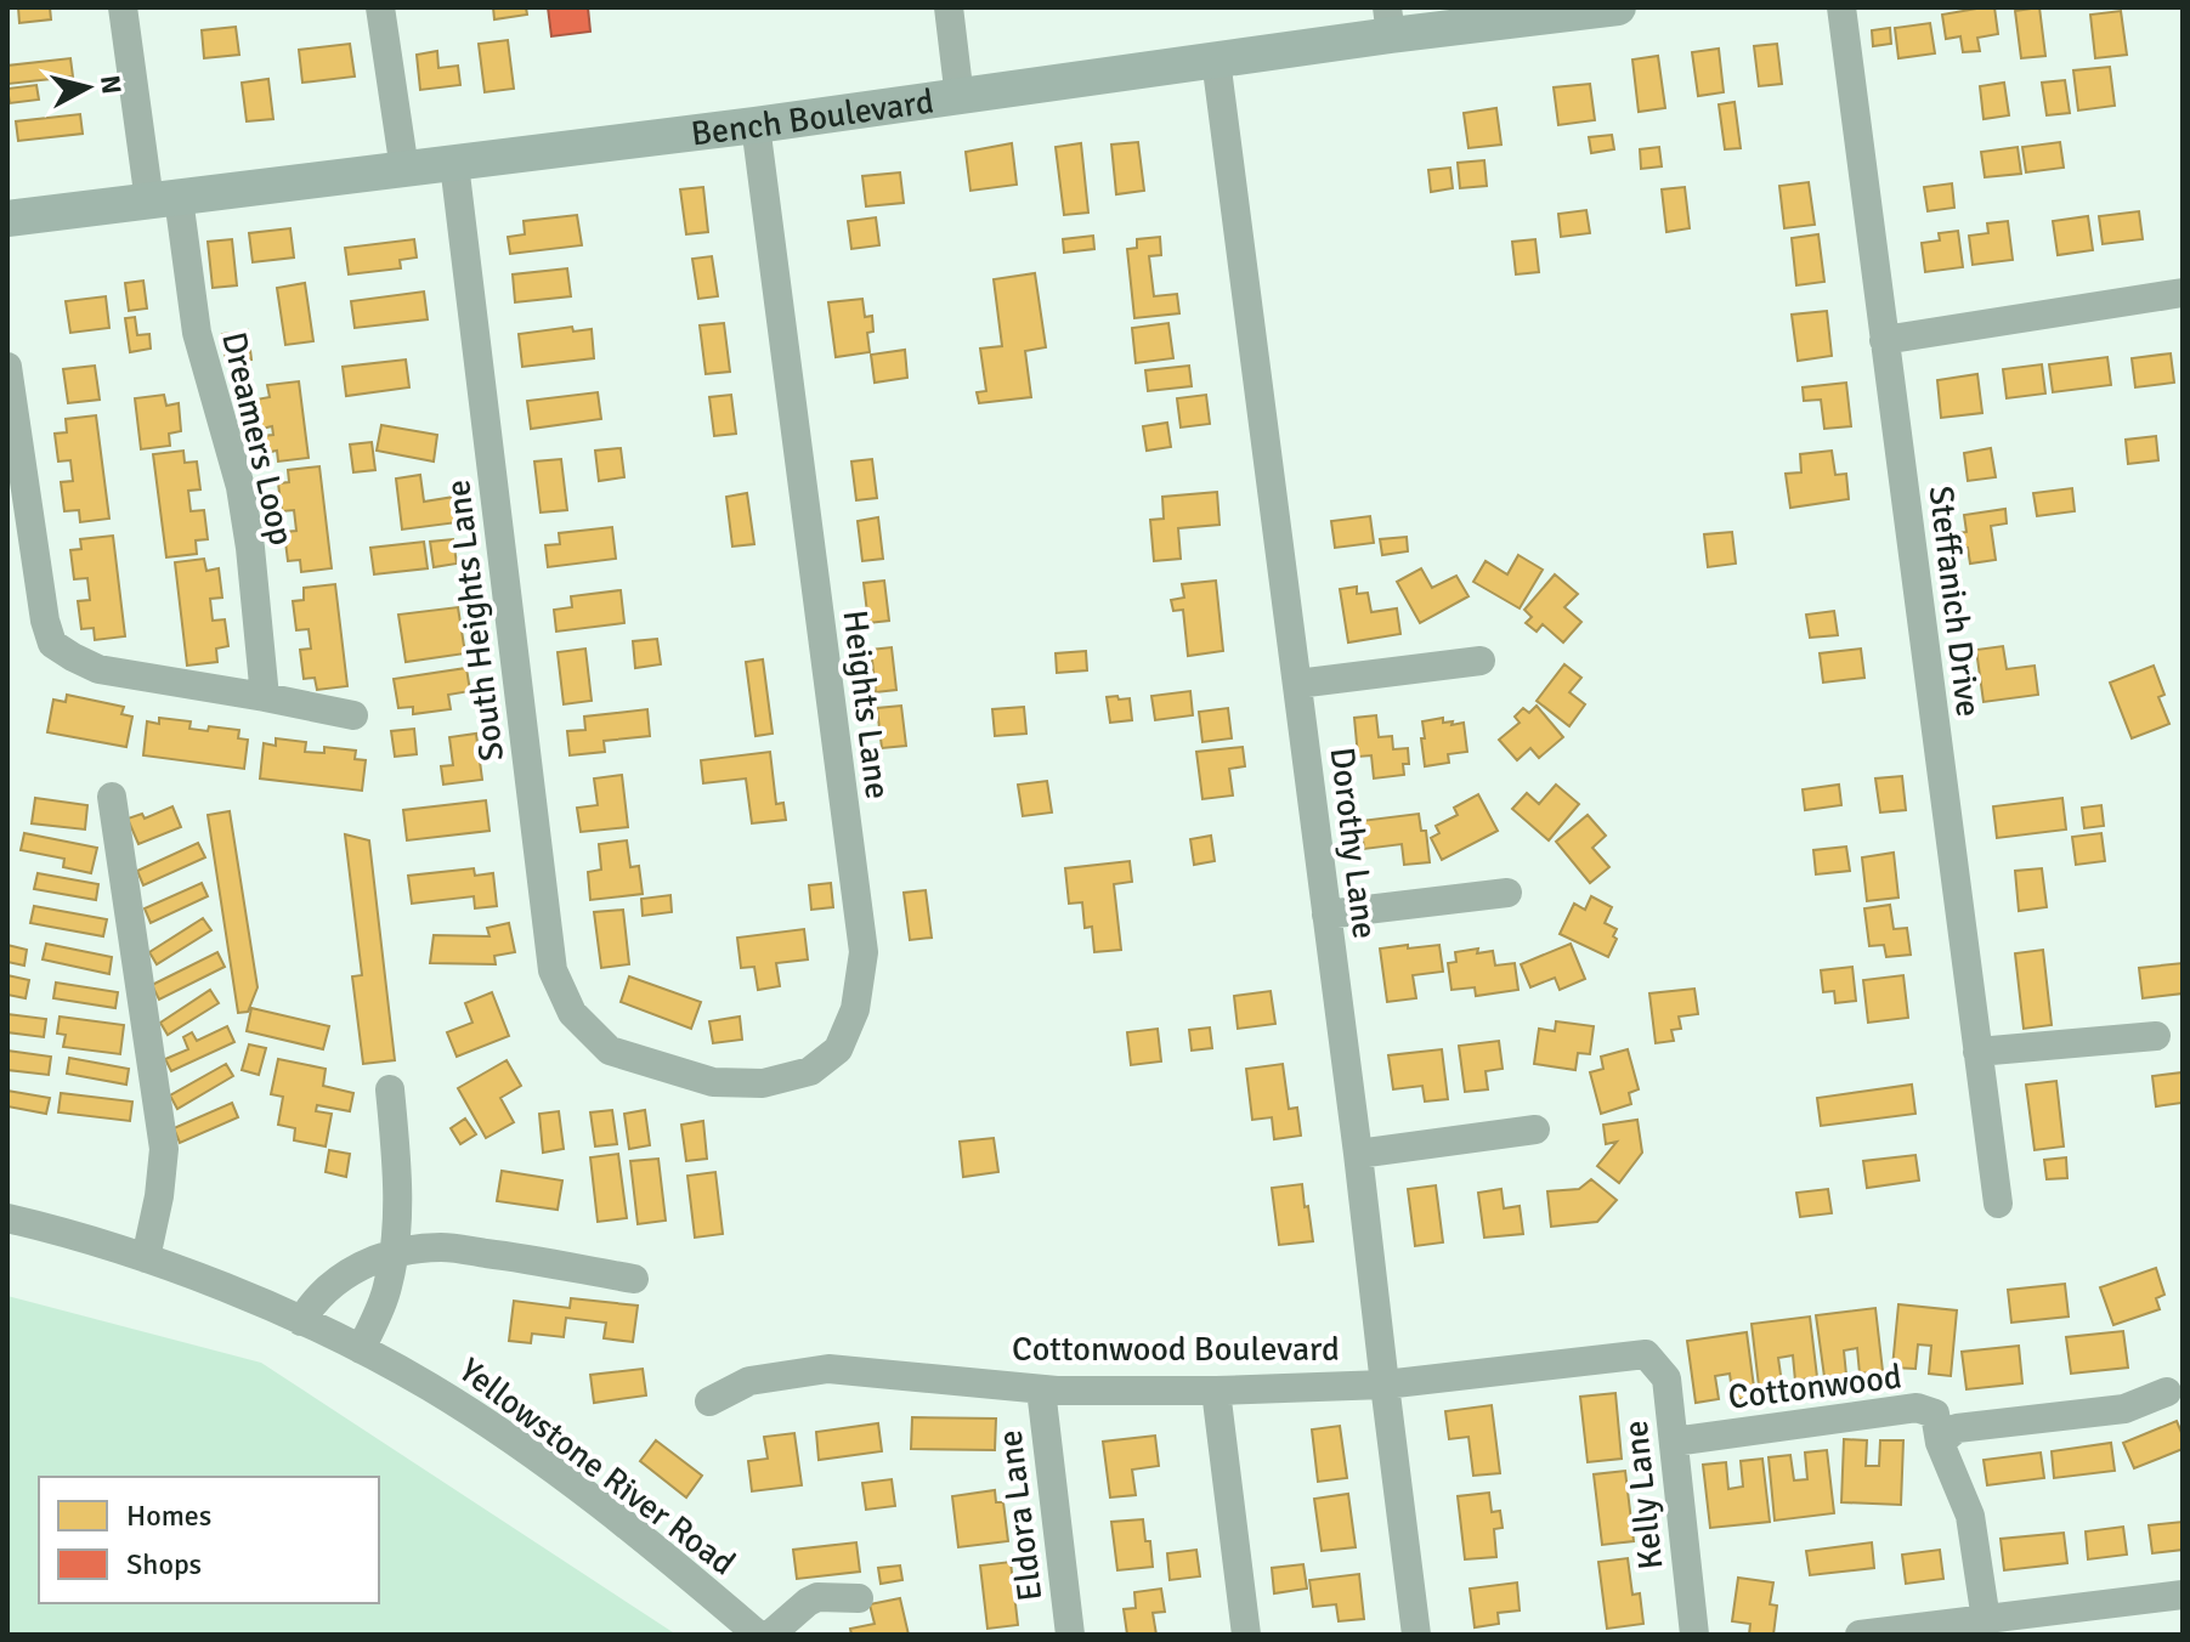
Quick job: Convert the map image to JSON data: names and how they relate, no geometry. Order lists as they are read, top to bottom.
{
  "streets": {
    "main road": ["Bench Boulevard"],
    "street": [
      "Dreamers Loop",
      "Steffanich Drive",
      "South Heights Lane",
      "Heights Lane",
      "Dorothy Lane",
      "Cottonwood Boulevard",
      "Cottonwood",
      "Yellowstone River Road",
      "Kelly Lane",
      "Eldora Lane"
    ]
  },
  "crossings": [
    ["Bench Boulevard", "Dreamers Loop"],
    ["Bench Boulevard", "South Heights Lane"],
    ["Bench Boulevard", "Heights Lane"],
    ["Bench Boulevard", "Dorothy Lane"],
    ["South Heights Lane", "Heights Lane"],
    ["Dorothy Lane", "Cottonwood Boulevard"],
    ["Cottonwood Boulevard", "Kelly Lane"],
    ["Cottonwood Boulevard", "Eldora Lane"],
    ["Cottonwood", "Kelly Lane"]
  ],
  "legend": ["Homes", "Shops"],
  "north": "right"
}
